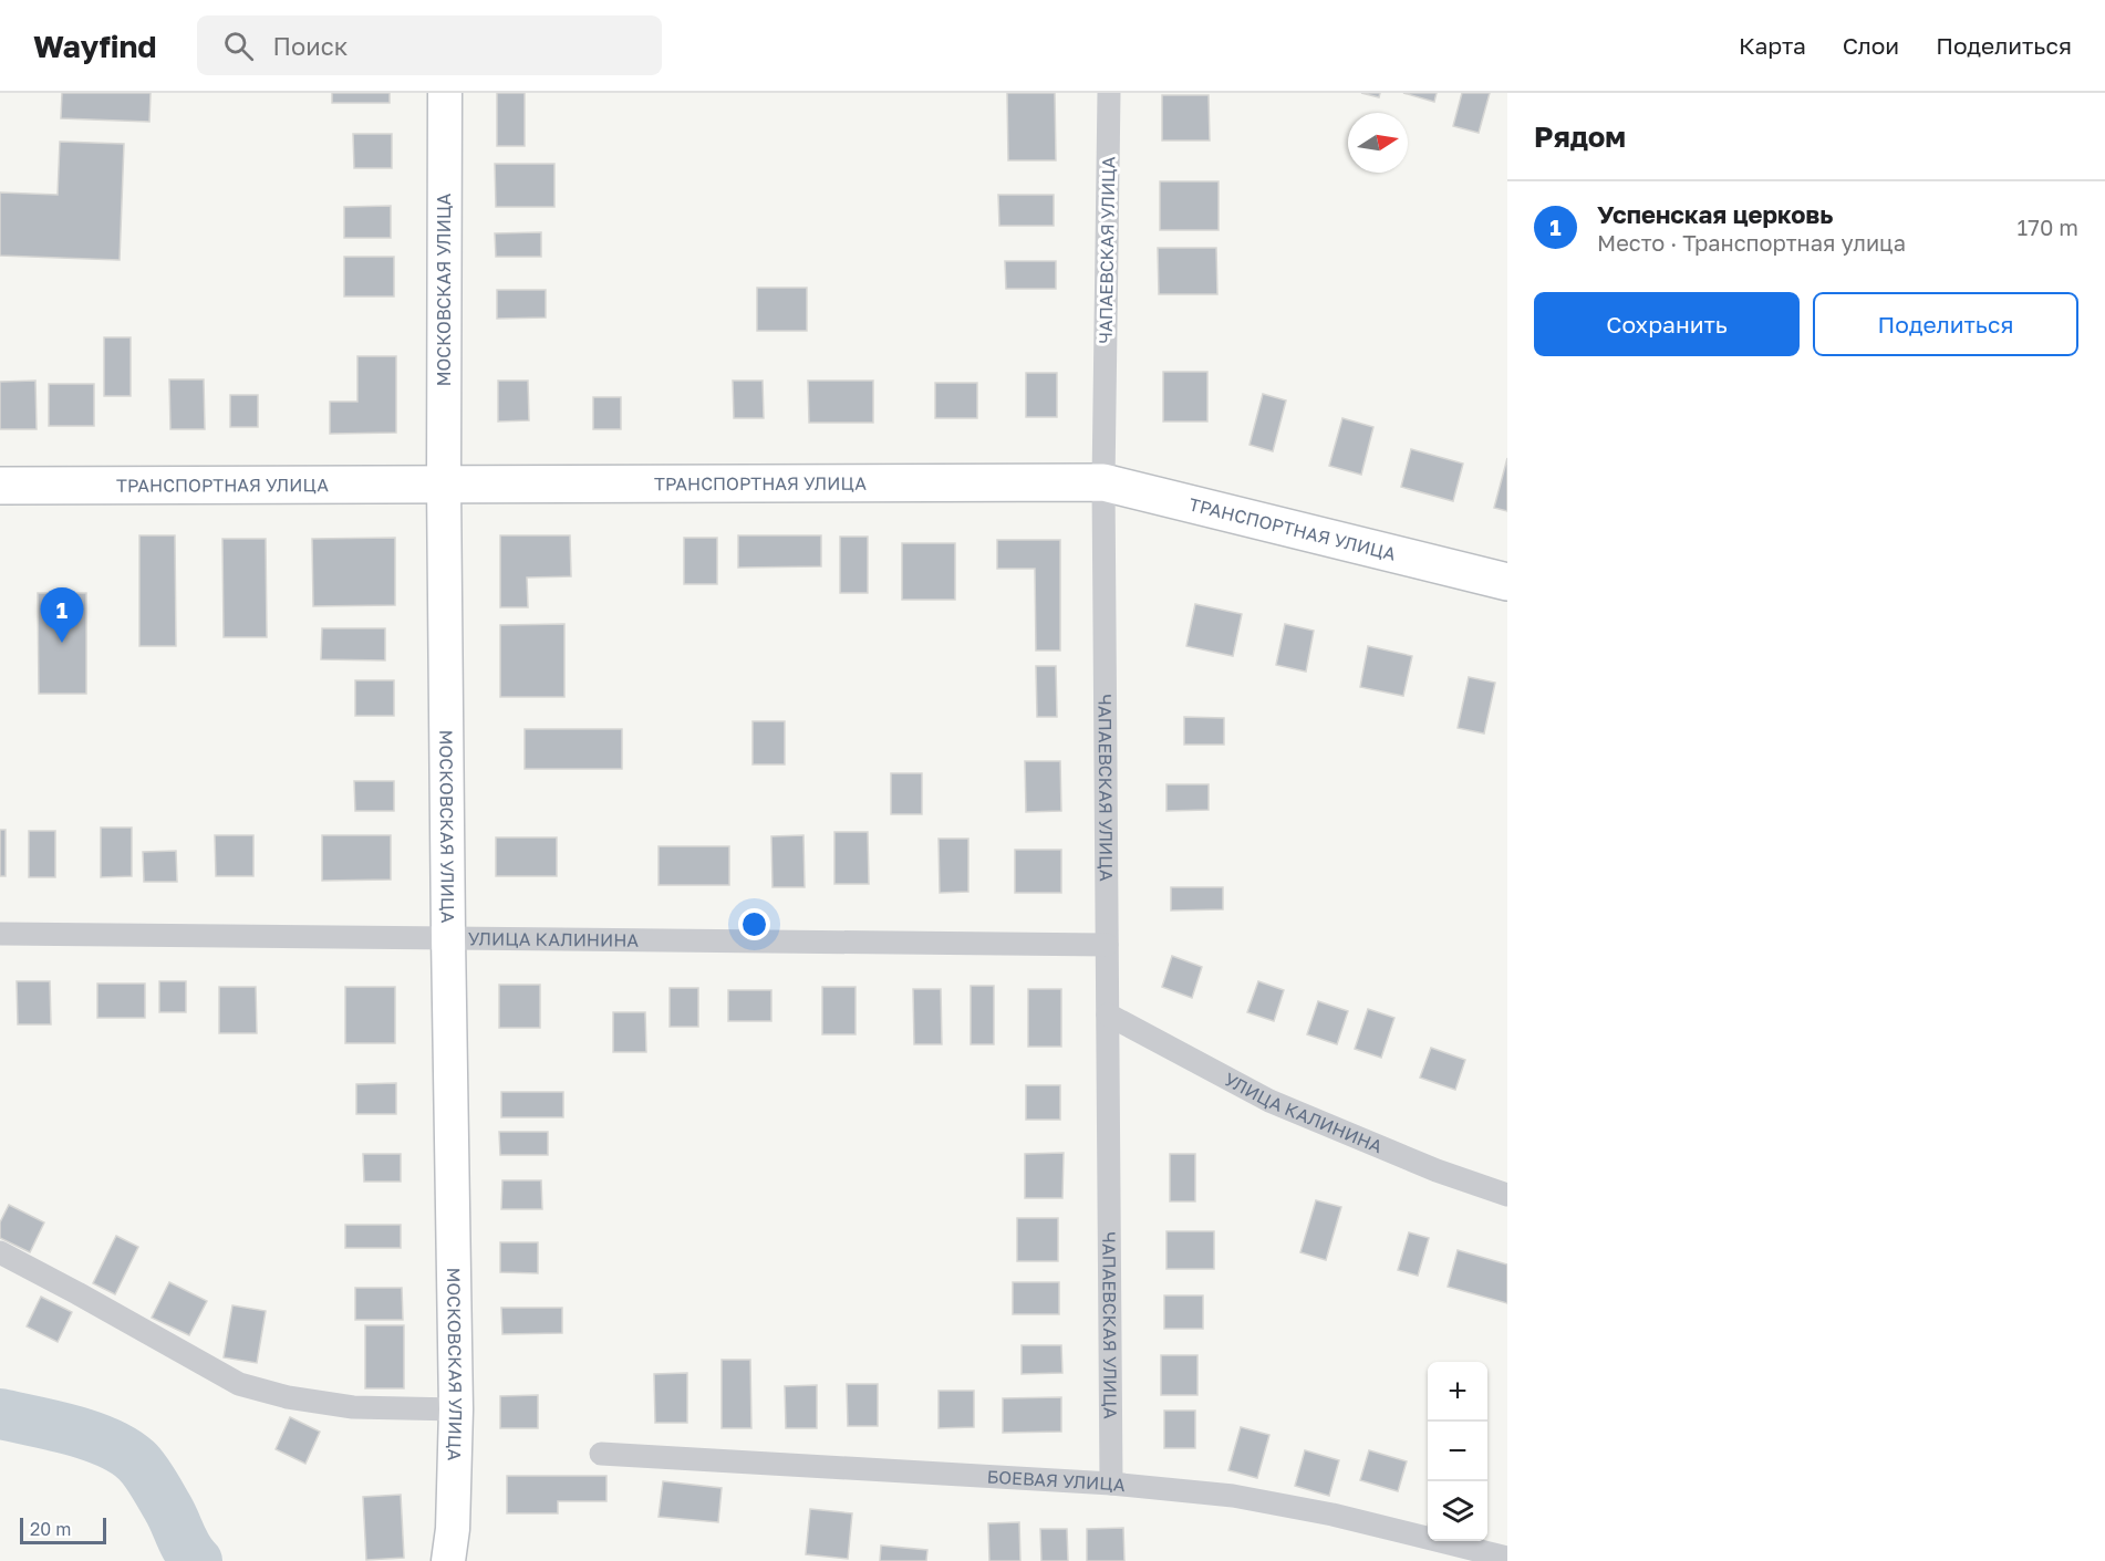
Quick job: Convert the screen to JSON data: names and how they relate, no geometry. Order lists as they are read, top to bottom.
{
  "streets": {
    "main road": ["ТРАНСПОРТНАЯ УЛИЦА"],
    "street": [
      "ЧАПАЕВСКАЯ УЛИЦА",
      "МОСКОВСКАЯ УЛИЦА",
      "УЛИЦА КАЛИНИНА",
      "БОЕВАЯ УЛИЦА"
    ]
  },
  "crossings": [
    ["ЧАПАЕВСКАЯ УЛИЦА", "ТРАНСПОРТНАЯ УЛИЦА"],
    ["ЧАПАЕВСКАЯ УЛИЦА", "УЛИЦА КАЛИНИНА"],
    ["ЧАПАЕВСКАЯ УЛИЦА", "БОЕВАЯ УЛИЦА"],
    ["МОСКОВСКАЯ УЛИЦА", "ТРАНСПОРТНАЯ УЛИЦА"],
    ["МОСКОВСКАЯ УЛИЦА", "УЛИЦА КАЛИНИНА"]
  ],
  "scale_bar": "20 m",
  "north": "right",
  "page": {
    "header": "Wayfind",
    "search": "Поиск",
    "nav": ["Карта", "Слои", "Поделиться"],
    "heading": "Рядом",
    "list": [
      {
        "mark": "1",
        "name": "Успенская церковь",
        "note": "Место · Транспортная улица",
        "value": "170 m"
      }
    ],
    "buttons": ["Сохранить", "Поделиться"],
    "pins": "1",
    "map_buttons": ["+", "−"],
    "scale": "20 m"
  }
}
